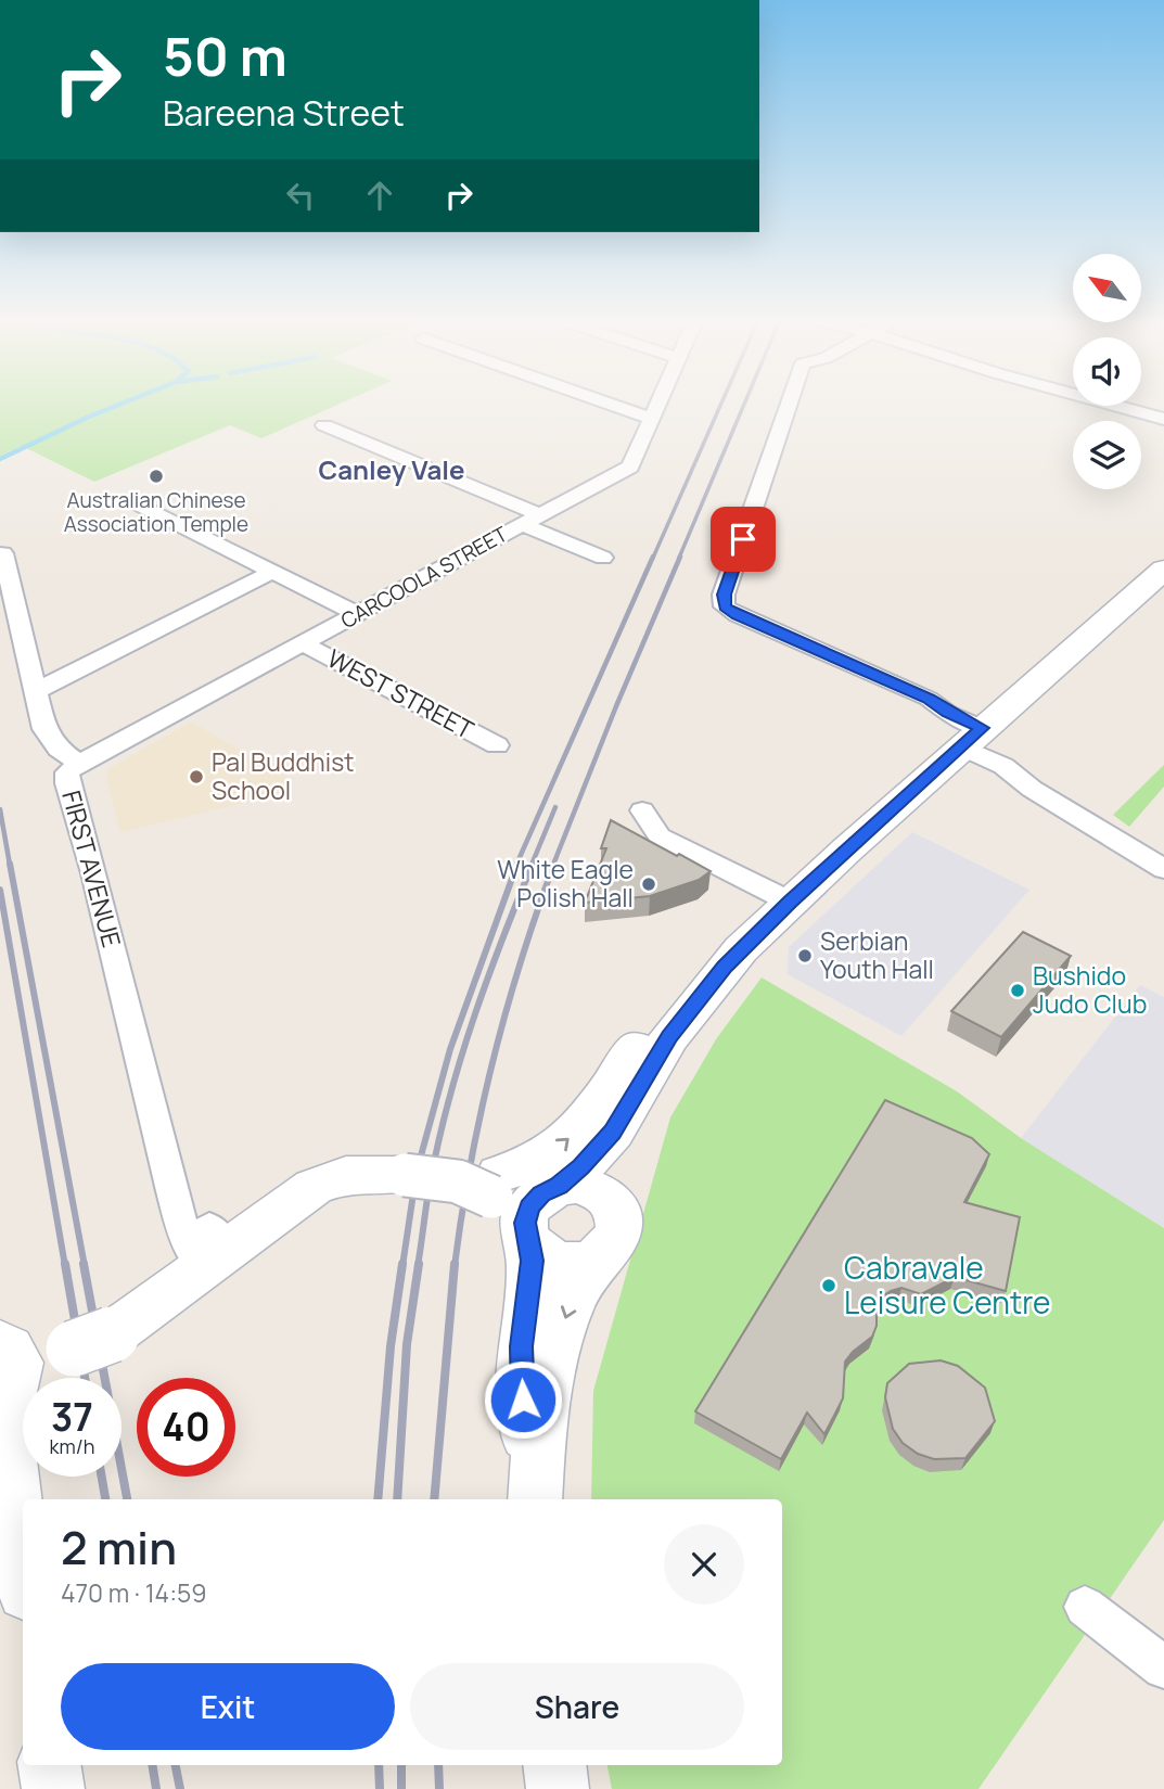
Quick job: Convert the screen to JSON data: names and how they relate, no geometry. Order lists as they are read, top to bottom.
{
  "streets": {
    "street": ["CARCOOLA STREET", "WEST STREET", "FIRST AVENUE"]
  },
  "crossings": [
    ["CARCOOLA STREET", "WEST STREET"],
    ["CARCOOLA STREET", "FIRST AVENUE"]
  ],
  "districts": ["Canley Vale"],
  "places": [
    "Australian Chinese Association Temple",
    "Pal Buddhist School",
    "White Eagle Polish Hall",
    "Serbian Youth Hall",
    "Bushido Judo Club",
    "Cabravale Leisure Centre"
  ],
  "north": "top left",
  "page": {
    "turn": ["50 m", "Bareena Street"],
    "speed": "37 km/h",
    "limit": "40",
    "heading": ["2 min", "470 m · 14:59"],
    "buttons": ["Exit", "Share"]
  }
}
